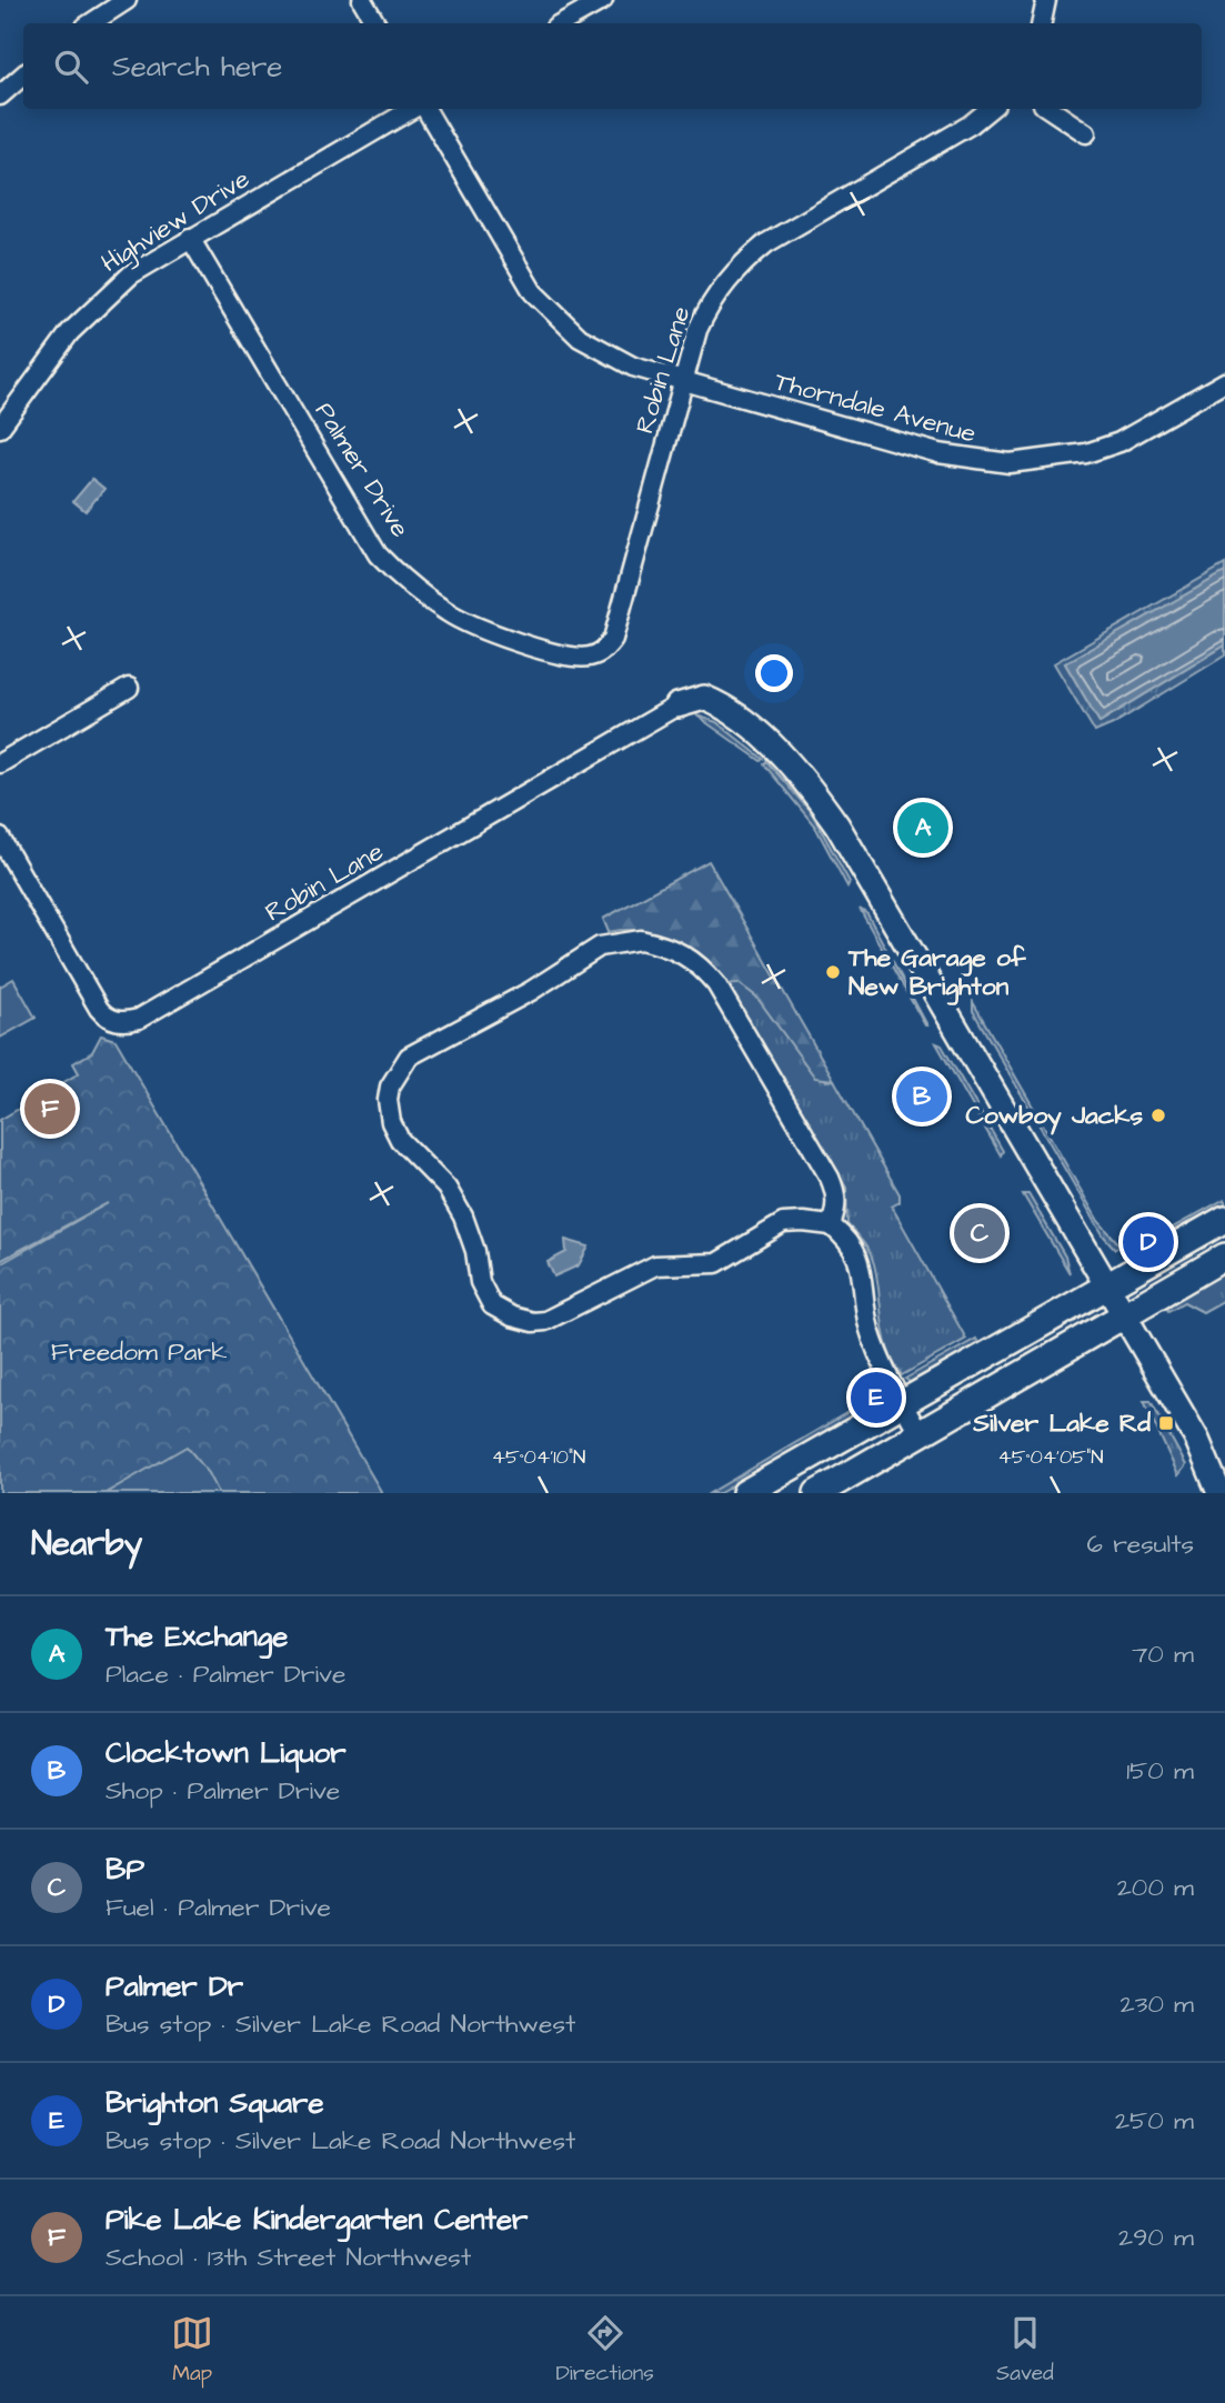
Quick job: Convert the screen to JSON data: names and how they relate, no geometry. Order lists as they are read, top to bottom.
{
  "streets": {
    "street": [
      "Highview Drive",
      "Robin Lane",
      "Thorndale Avenue",
      "Palmer Drive"
    ]
  },
  "crossings": [
    ["Highview Drive", "Palmer Drive"],
    ["Robin Lane", "Thorndale Avenue"],
    ["Robin Lane", "Palmer Drive"]
  ],
  "parks": ["Freedom Park"],
  "places": {
    "other": ["The Garage of New Brighton", "Cowboy Jacks"],
    "transit": ["Silver Lake Rd"]
  },
  "page": {
    "search": "Search here",
    "pins": [
      "A",
      "B",
      "F",
      "C",
      "D",
      "E"
    ],
    "heading": ["Nearby", "6 results"],
    "list": [
      {
        "mark": "A",
        "name": "The Exchange",
        "note": "Place · Palmer Drive",
        "value": "70 m"
      },
      {
        "mark": "B",
        "name": "Clocktown Liquor",
        "note": "Shop · Palmer Drive",
        "value": "150 m"
      },
      {
        "mark": "C",
        "name": "BP",
        "note": "Fuel · Palmer Drive",
        "value": "200 m"
      },
      {
        "mark": "D",
        "name": "Palmer Dr",
        "note": "Bus stop · Silver Lake Road Northwest",
        "value": "230 m"
      },
      {
        "mark": "E",
        "name": "Brighton Square",
        "note": "Bus stop · Silver Lake Road Northwest",
        "value": "250 m"
      },
      {
        "mark": "F",
        "name": "Pike Lake Kindergarten Center",
        "note": "School · 13th Street Northwest",
        "value": "290 m"
      }
    ],
    "nav": ["Map", "Directions", "Saved"]
  },
  "coordinates": ["45°04'10\"N", "45°04'05\"N"]
}
